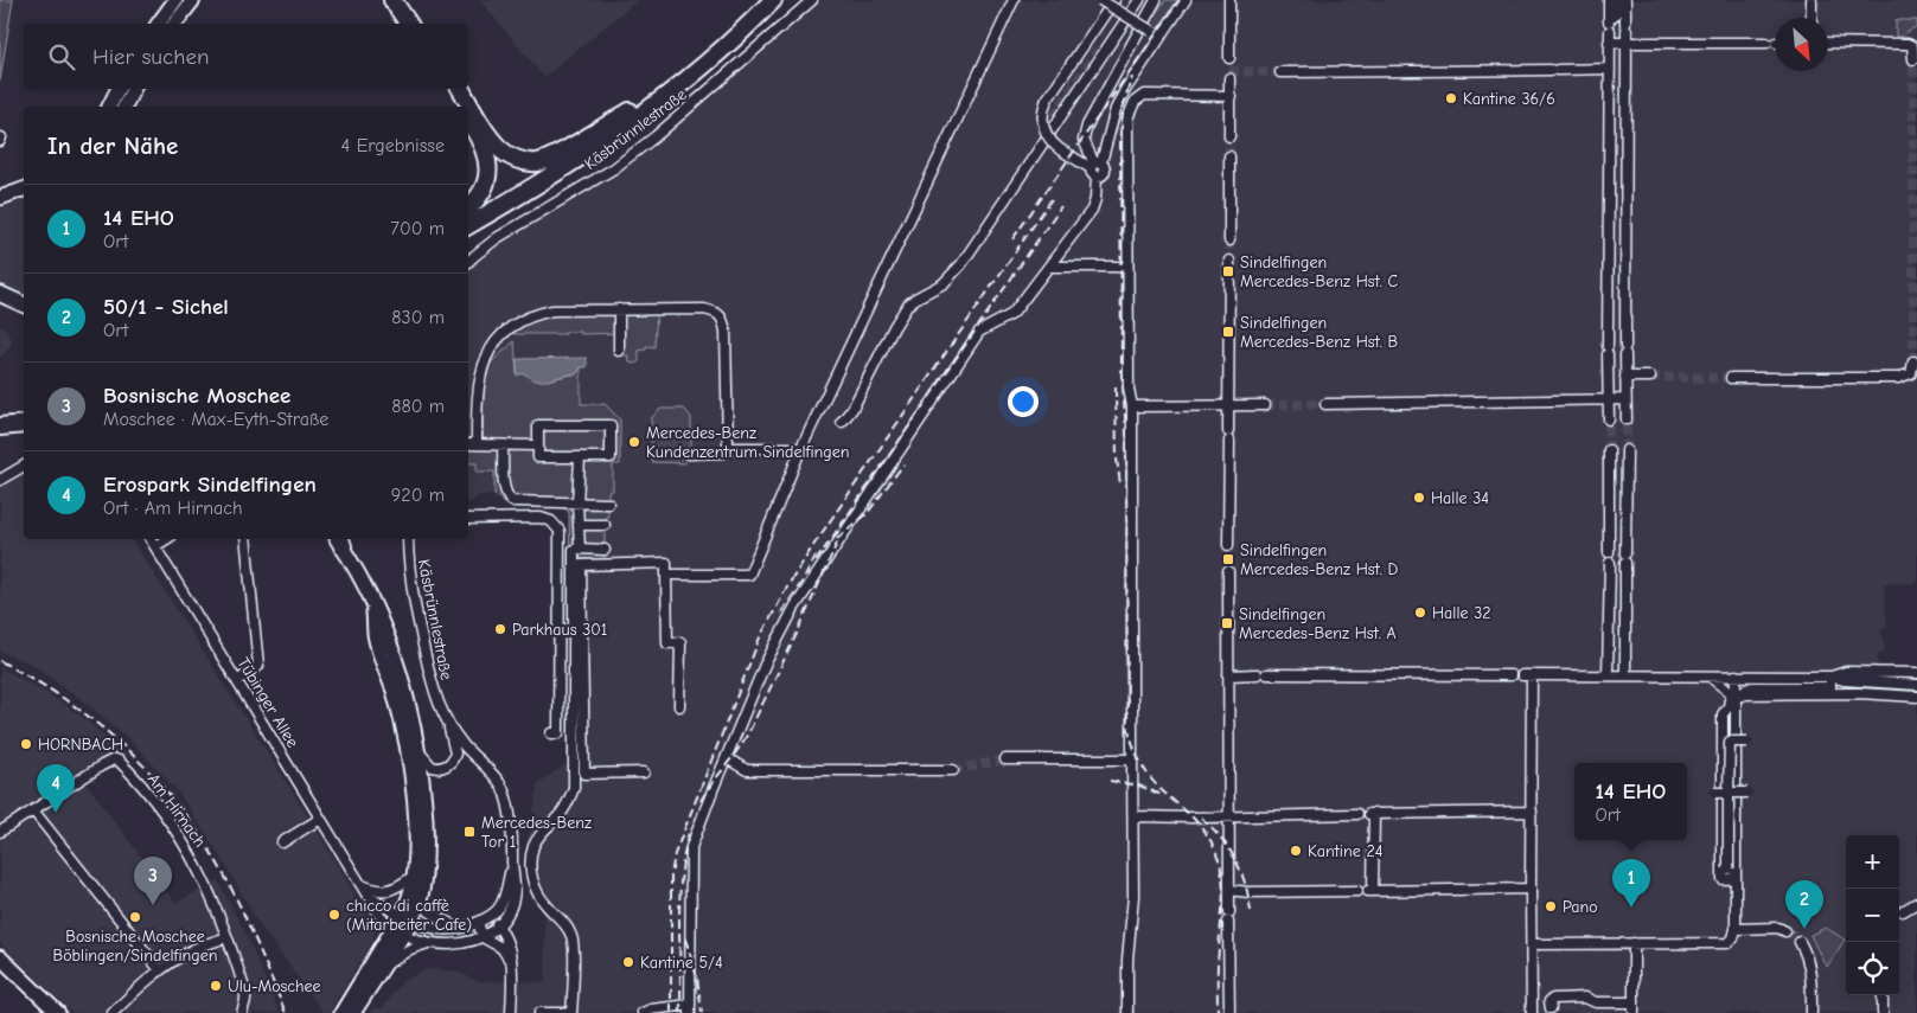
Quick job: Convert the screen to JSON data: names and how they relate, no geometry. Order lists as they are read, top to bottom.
{
  "streets": {
    "street": ["Käsbrünnlestraße", "Tübinger Allee", "Am Hirnach"]
  },
  "crossings": [
    ["Käsbrünnlestraße", "Tübinger Allee"]
  ],
  "places": {
    "other": [
      "Kantine 36/6",
      "Mercedes-Benz Kundenzentrum Sindelfingen",
      "Halle 34",
      "Halle 32",
      "Parkhaus 301",
      "HORNBACH",
      "Kantine 24",
      "Pano",
      "chicco di caffè (Mitarbeiter Cafe)",
      "Bosnische Moschee Böblingen/Sindelfingen",
      "Kantine 5/4",
      "Ulu-Moschee"
    ],
    "transit": [
      "Sindelfingen Mercedes-Benz Hst. C",
      "Sindelfingen Mercedes-Benz Hst. B",
      "Sindelfingen Mercedes-Benz Hst. D",
      "Sindelfingen Mercedes-Benz Hst. A",
      "Mercedes-Benz Tor 1"
    ]
  },
  "north": "bottom right",
  "page": {
    "search": "Hier suchen",
    "heading": ["In der Nähe", "4 Ergebnisse"],
    "list": [
      {
        "mark": "1",
        "name": "14 EHO",
        "note": "Ort",
        "value": "700 m"
      },
      {
        "mark": "2",
        "name": "50/1 - Sichel",
        "note": "Ort",
        "value": "830 m"
      },
      {
        "mark": "3",
        "name": "Bosnische Moschee",
        "note": "Moschee · Max-Eyth-Straße",
        "value": "880 m"
      },
      {
        "mark": "4",
        "name": "Erospark Sindelfingen",
        "note": "Ort · Am Hirnach",
        "value": "920 m"
      }
    ],
    "popup": ["14 EHO", "Ort"],
    "pins": [
      "4",
      "3",
      "1",
      "2"
    ],
    "map_buttons": ["+", "−"]
  }
}
